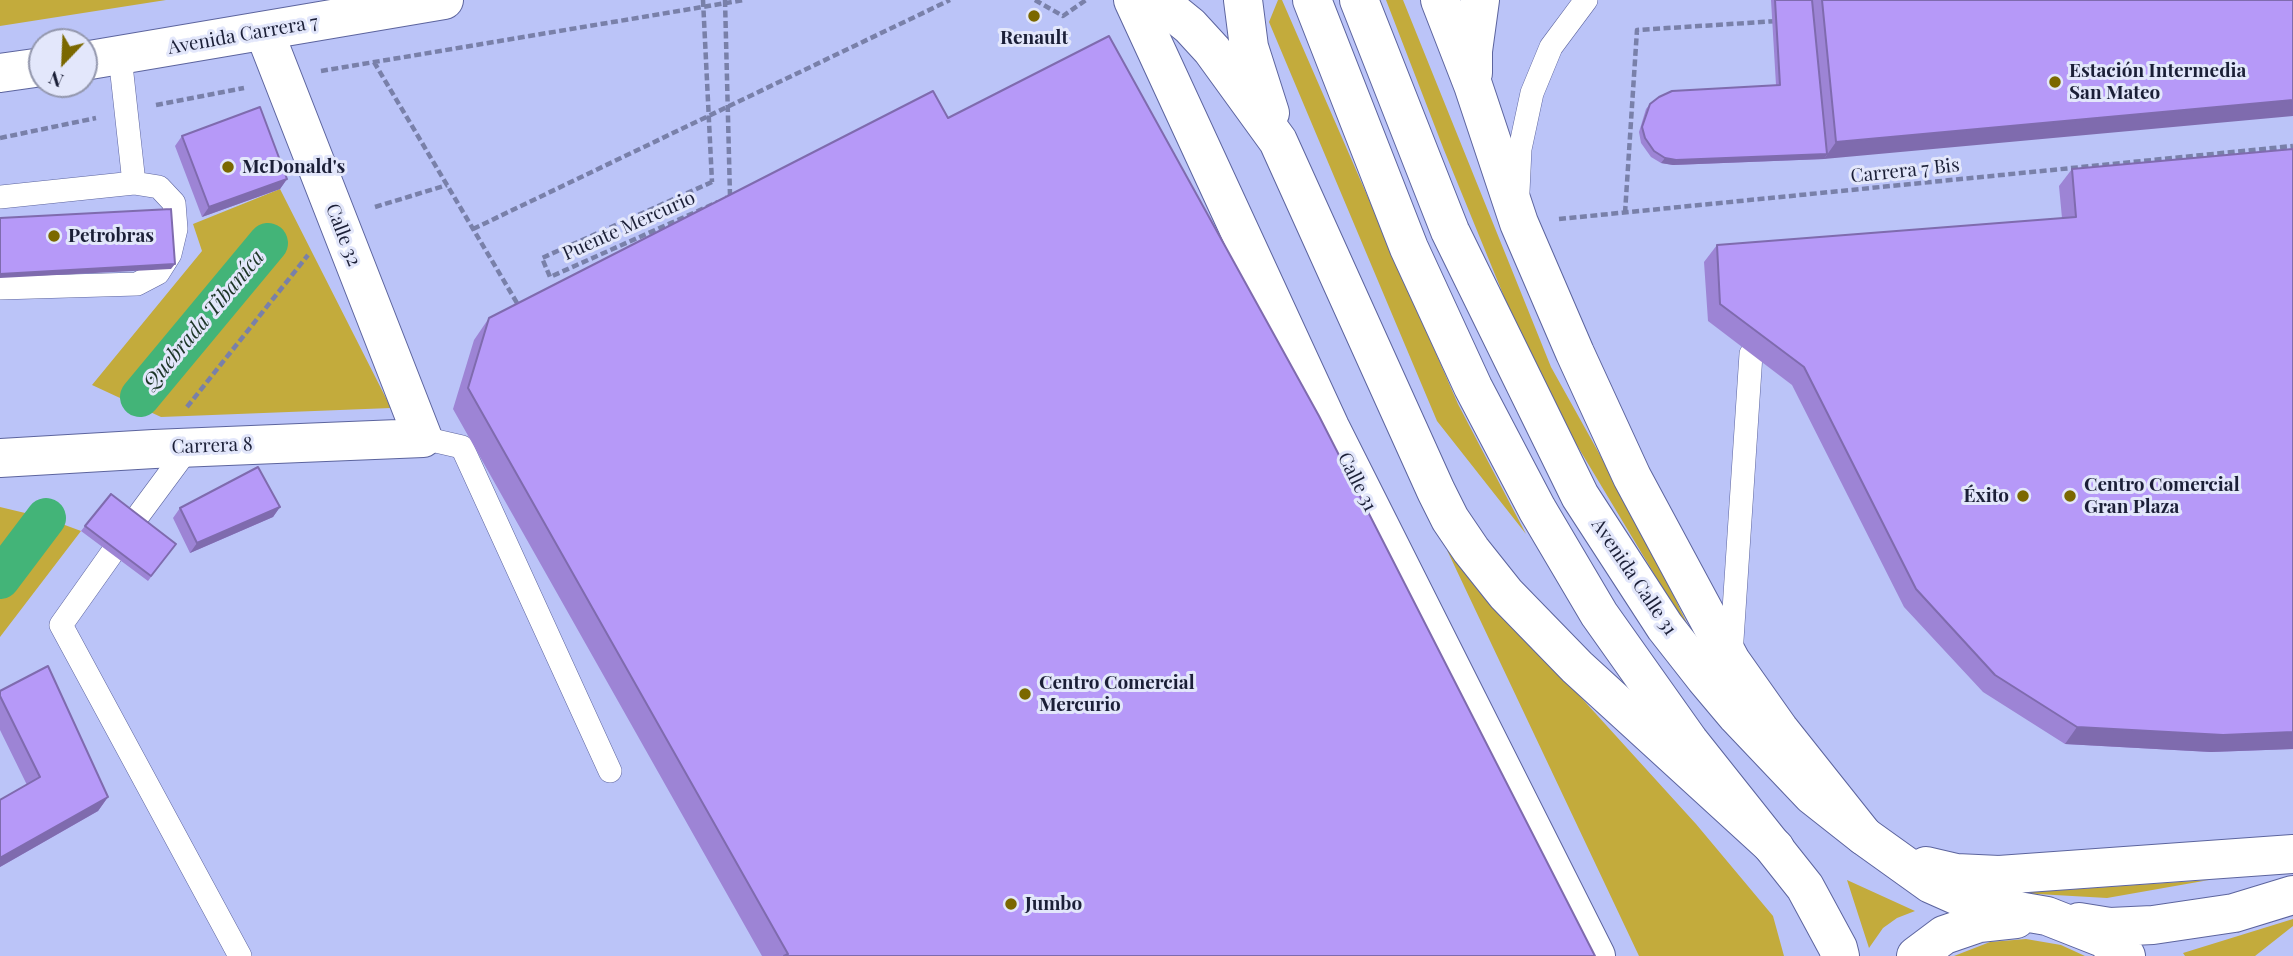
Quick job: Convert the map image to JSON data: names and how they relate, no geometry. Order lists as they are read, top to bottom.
{
  "streets": {
    "main road": [
      "Avenida Carrera 7",
      "Calle 32",
      "Carrera 8",
      "Calle 31",
      "Avenida Calle 31"
    ],
    "path": ["Carrera 7 Bis", "Puente Mercurio"]
  },
  "crossings": [
    ["Avenida Carrera 7", "Calle 32"],
    ["Calle 32", "Carrera 8"]
  ],
  "water": ["Quebrada Tibaníca"],
  "places": [
    "Renault",
    "Estación Intermedia San Mateo",
    "McDonald's",
    "Petrobras",
    "Éxito",
    "Centro Comercial Gran Plaza",
    "Centro Comercial Mercurio",
    "Jumbo"
  ],
  "north": "bottom left"
}
